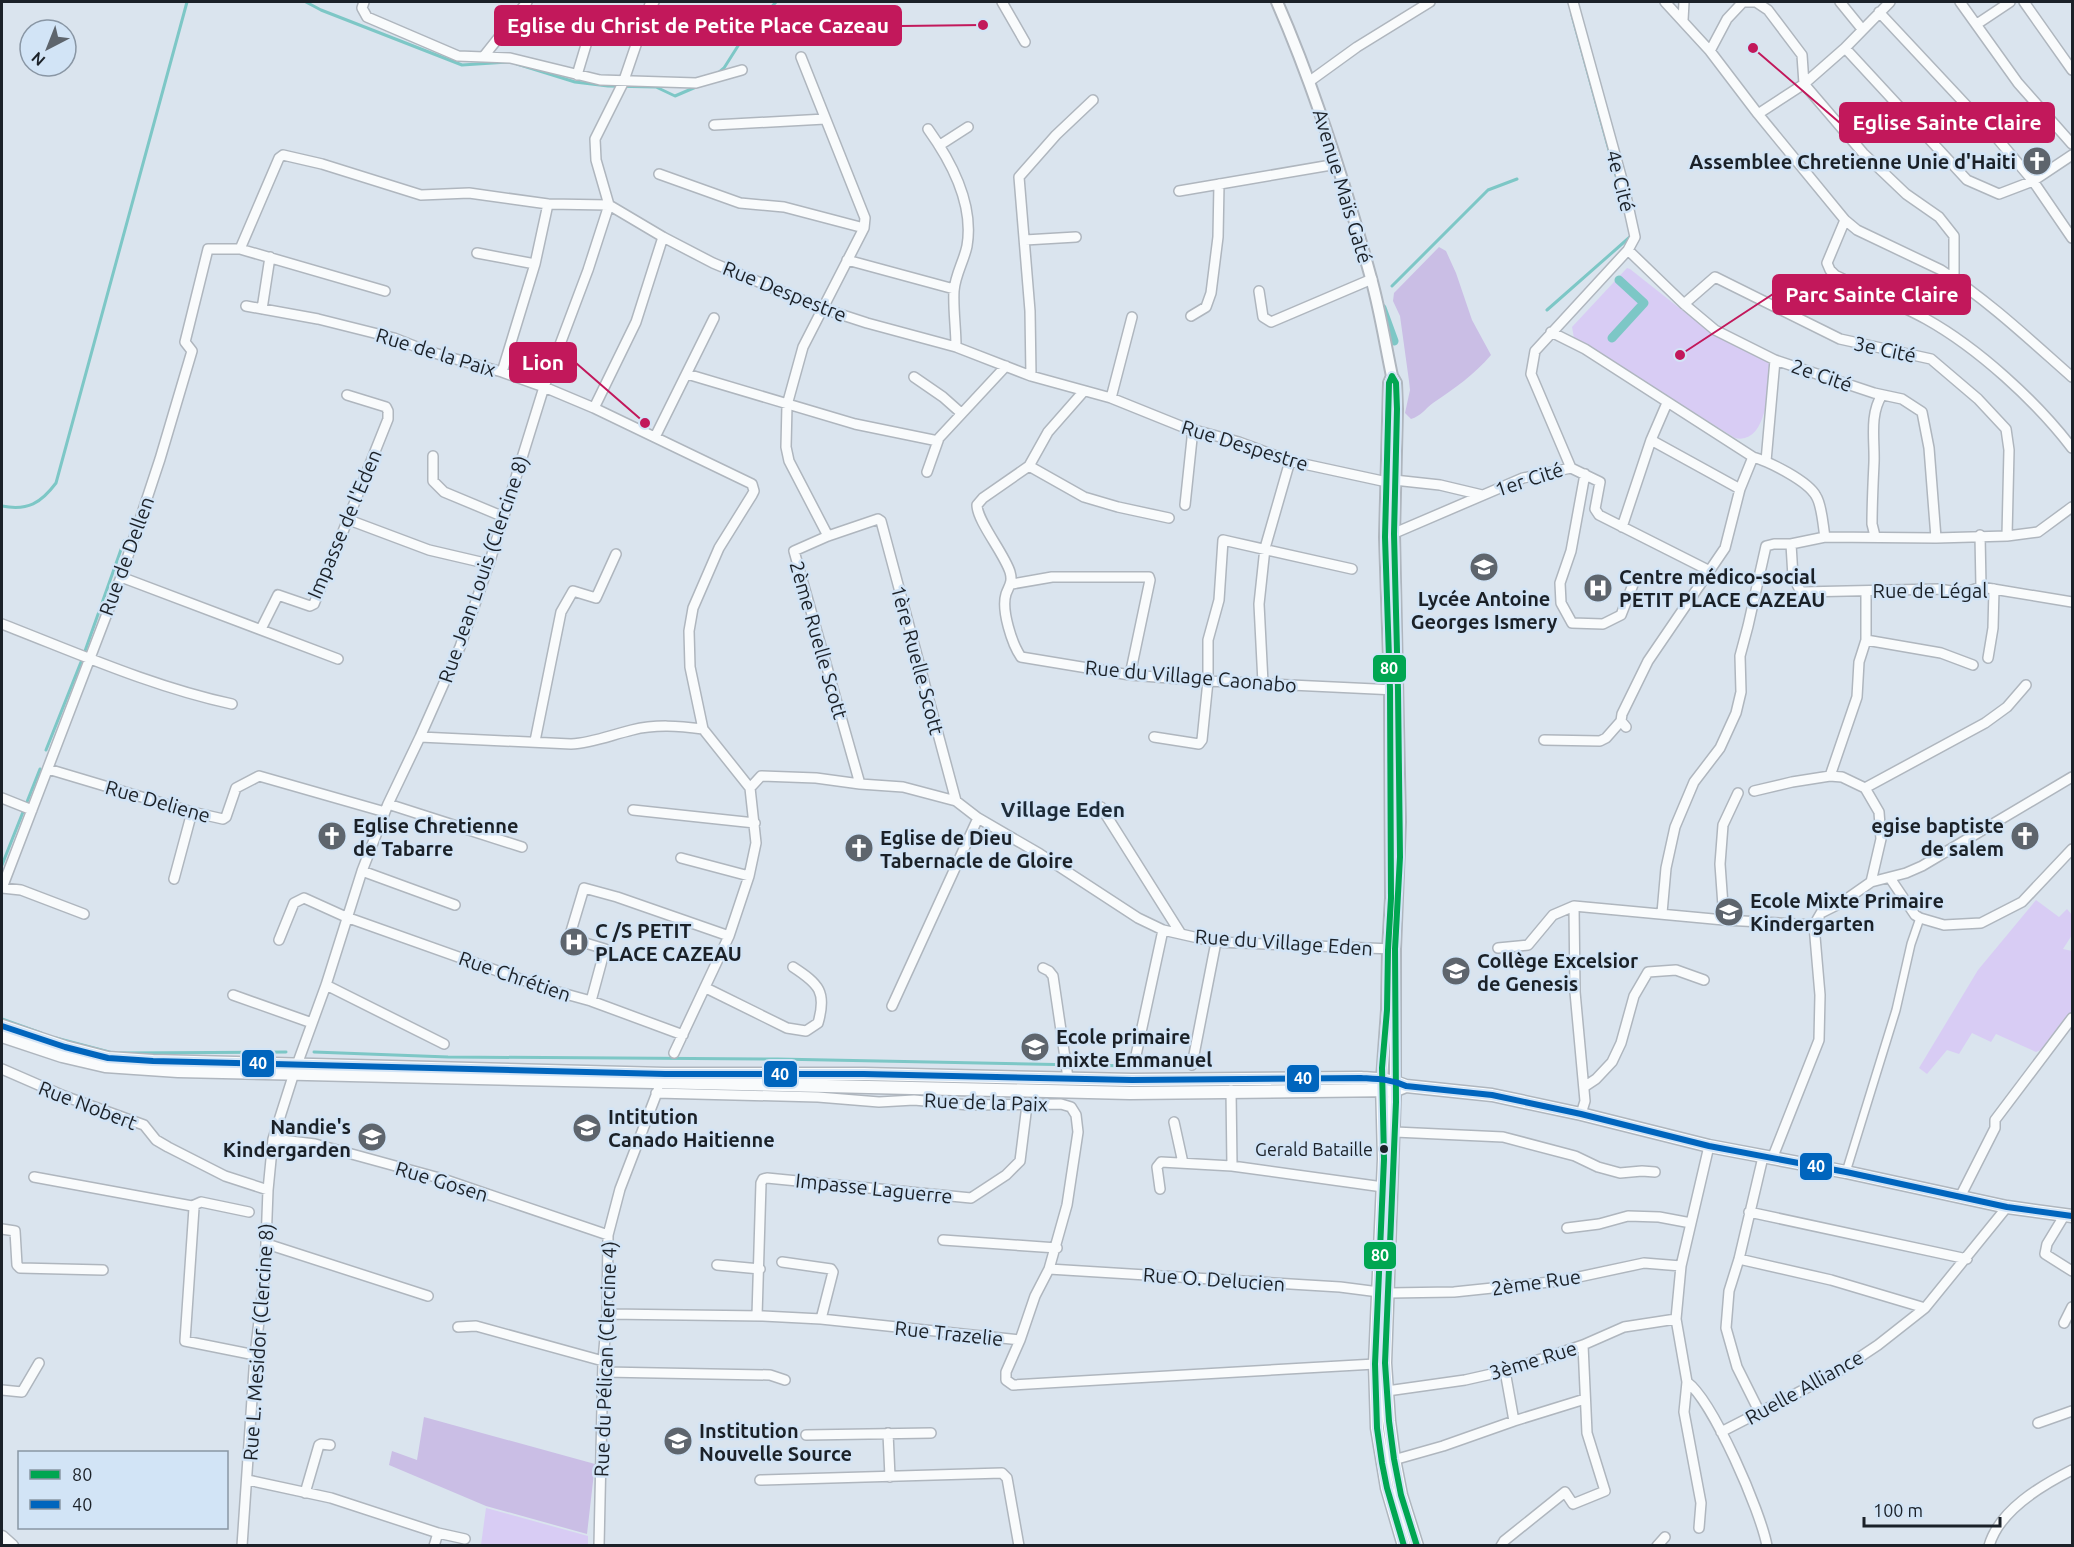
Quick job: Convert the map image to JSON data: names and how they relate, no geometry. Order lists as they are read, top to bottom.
{
  "streets": {
    "main road": ["Avenue Maïs Gaté"],
    "street": [
      "4e Cité",
      "Rue Despestre",
      "3e Cité",
      "Rue de la Paix",
      "2e Cité",
      "1er Cité",
      "Impasse de l'Eden",
      "Rue de Dellen",
      "Rue Jean Louis (Clercine 8)",
      "Rue de Légal",
      "2ème Ruelle Scott",
      "1ère Ruelle Scott",
      "Rue du Village Caonabo",
      "Rue Deliene",
      "Rue du Village Eden",
      "Rue Chrétien",
      "Rue Nobert",
      "Rue Gosen",
      "Impasse Laguerre",
      "Rue O. Delucien",
      "2ème Rue",
      "Rue Trazelie",
      "Rue L. Mesidor (Clercine 8)",
      "Rue du Pélican (Clercine 4)",
      "3ème Rue",
      "Ruelle Alliance"
    ]
  },
  "crossings": [
    ["4e Cité", "2e Cité"],
    ["Avenue Maïs Gaté", "Rue Despestre"],
    ["Avenue Maïs Gaté", "1er Cité"],
    ["Avenue Maïs Gaté", "Rue du Village Caonabo"],
    ["Avenue Maïs Gaté", "Rue du Village Eden"],
    ["Avenue Maïs Gaté", "Rue O. Delucien"],
    ["Avenue Maïs Gaté", "2ème Rue"],
    ["Avenue Maïs Gaté", "Rue Trazelie"],
    ["Avenue Maïs Gaté", "3ème Rue"],
    ["Rue Despestre", "1er Cité"],
    ["Rue Despestre", "Rue de Dellen"],
    ["Rue Despestre", "Rue Jean Louis (Clercine 8)"],
    ["3e Cité", "2e Cité"],
    ["Rue de la Paix", "Rue Jean Louis (Clercine 8)"],
    ["Rue de la Paix", "Impasse Laguerre"],
    ["Rue de la Paix", "Rue O. Delucien"],
    ["Rue de la Paix", "Rue Trazelie"],
    ["Rue de la Paix", "Rue du Pélican (Clercine 4)"],
    ["Rue de Dellen", "Rue Deliene"],
    ["Rue Jean Louis (Clercine 8)", "Rue Deliene"],
    ["Rue Jean Louis (Clercine 8)", "Rue Chrétien"],
    ["Rue Jean Louis (Clercine 8)", "Rue Gosen"],
    ["Rue Jean Louis (Clercine 8)", "Rue L. Mesidor (Clercine 8)"],
    ["2ème Ruelle Scott", "1ère Ruelle Scott"],
    ["2ème Ruelle Scott", "Rue du Village Eden"],
    ["1ère Ruelle Scott", "Rue du Village Eden"],
    ["Rue Nobert", "Rue L. Mesidor (Clercine 8)"],
    ["Rue Gosen", "Rue L. Mesidor (Clercine 8)"],
    ["Rue Gosen", "Rue du Pélican (Clercine 4)"],
    ["Rue O. Delucien", "2ème Rue"],
    ["Rue Trazelie", "Rue du Pélican (Clercine 4)"]
  ],
  "districts": ["Village Eden"],
  "places": {
    "other": [
      "Eglise du Christ de Petite Place Cazeau",
      "Eglise Sainte Claire",
      "Parc Sainte Claire",
      "Lion",
      "Gerald Bataille"
    ],
    "church": [
      "Assemblee Chretienne Unie d'Haiti",
      "Eglise Chretienne de Tabarre",
      "egise baptiste de salem",
      "Eglise de Dieu Tabernacle de Gloire"
    ],
    "school or university": [
      "Lycée Antoine Georges Ismery",
      "Ecole Mixte Primaire Kindergarten",
      "Collège Excelsior de Genesis",
      "Ecole primaire mixte Emmanuel",
      "Intitution Canado Haitienne",
      "Nandie's Kindergarden",
      "Institution Nouvelle Source"
    ],
    "hospital": ["Centre médico-social PETIT PLACE CAZEAU", "C /S PETIT PLACE CAZEAU"]
  },
  "lines": ["transit line 80", "transit line 40"],
  "legend": ["80", "40"],
  "scale_bar": "100 m",
  "north": "bottom left"
}
